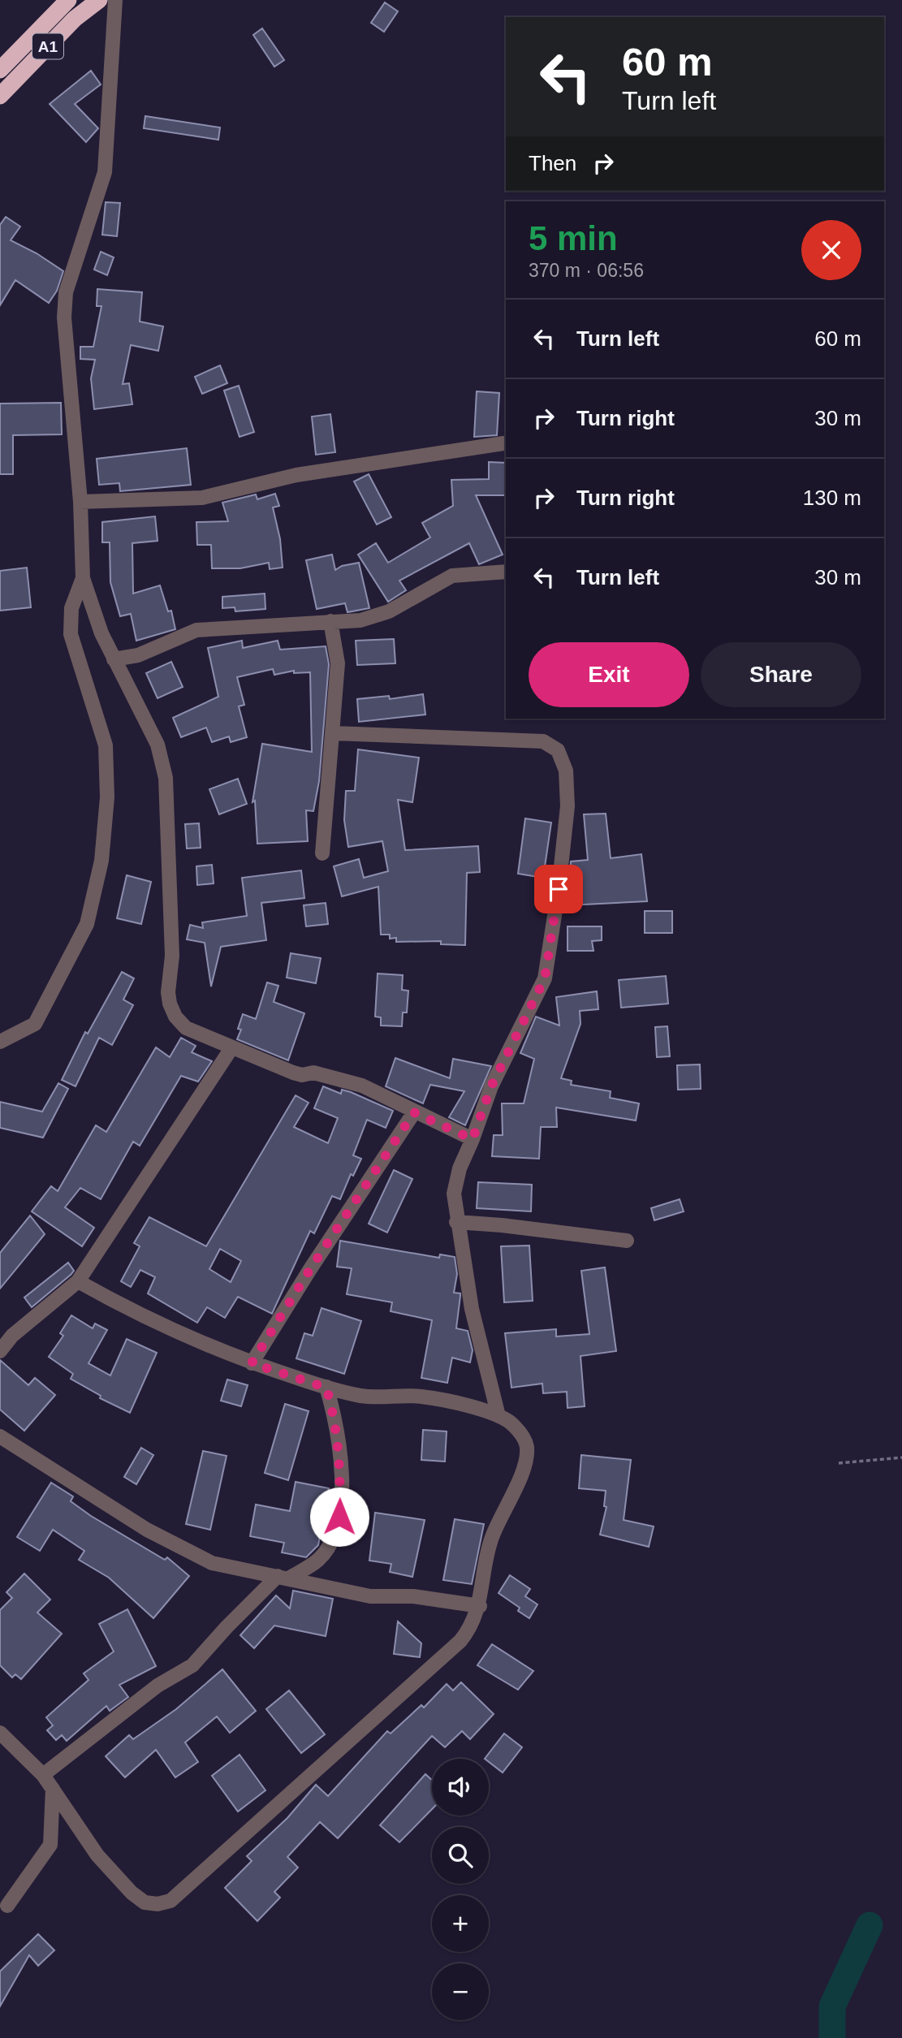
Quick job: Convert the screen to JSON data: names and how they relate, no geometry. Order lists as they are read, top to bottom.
{
  "streets": {
    "highway": ["A1"]
  },
  "page": {
    "turn": ["60 m", "Turn left"],
    "then": "Then",
    "heading": ["5 min", "370 m · 06:56"],
    "list": [
      {
        "name": "Turn left",
        "value": "60 m"
      },
      {
        "name": "Turn right",
        "value": "30 m"
      },
      {
        "name": "Turn right",
        "value": "130 m"
      },
      {
        "name": "Turn left",
        "value": "30 m"
      }
    ],
    "buttons": ["Exit", "Share"],
    "map_buttons": ["+", "−"]
  }
}
